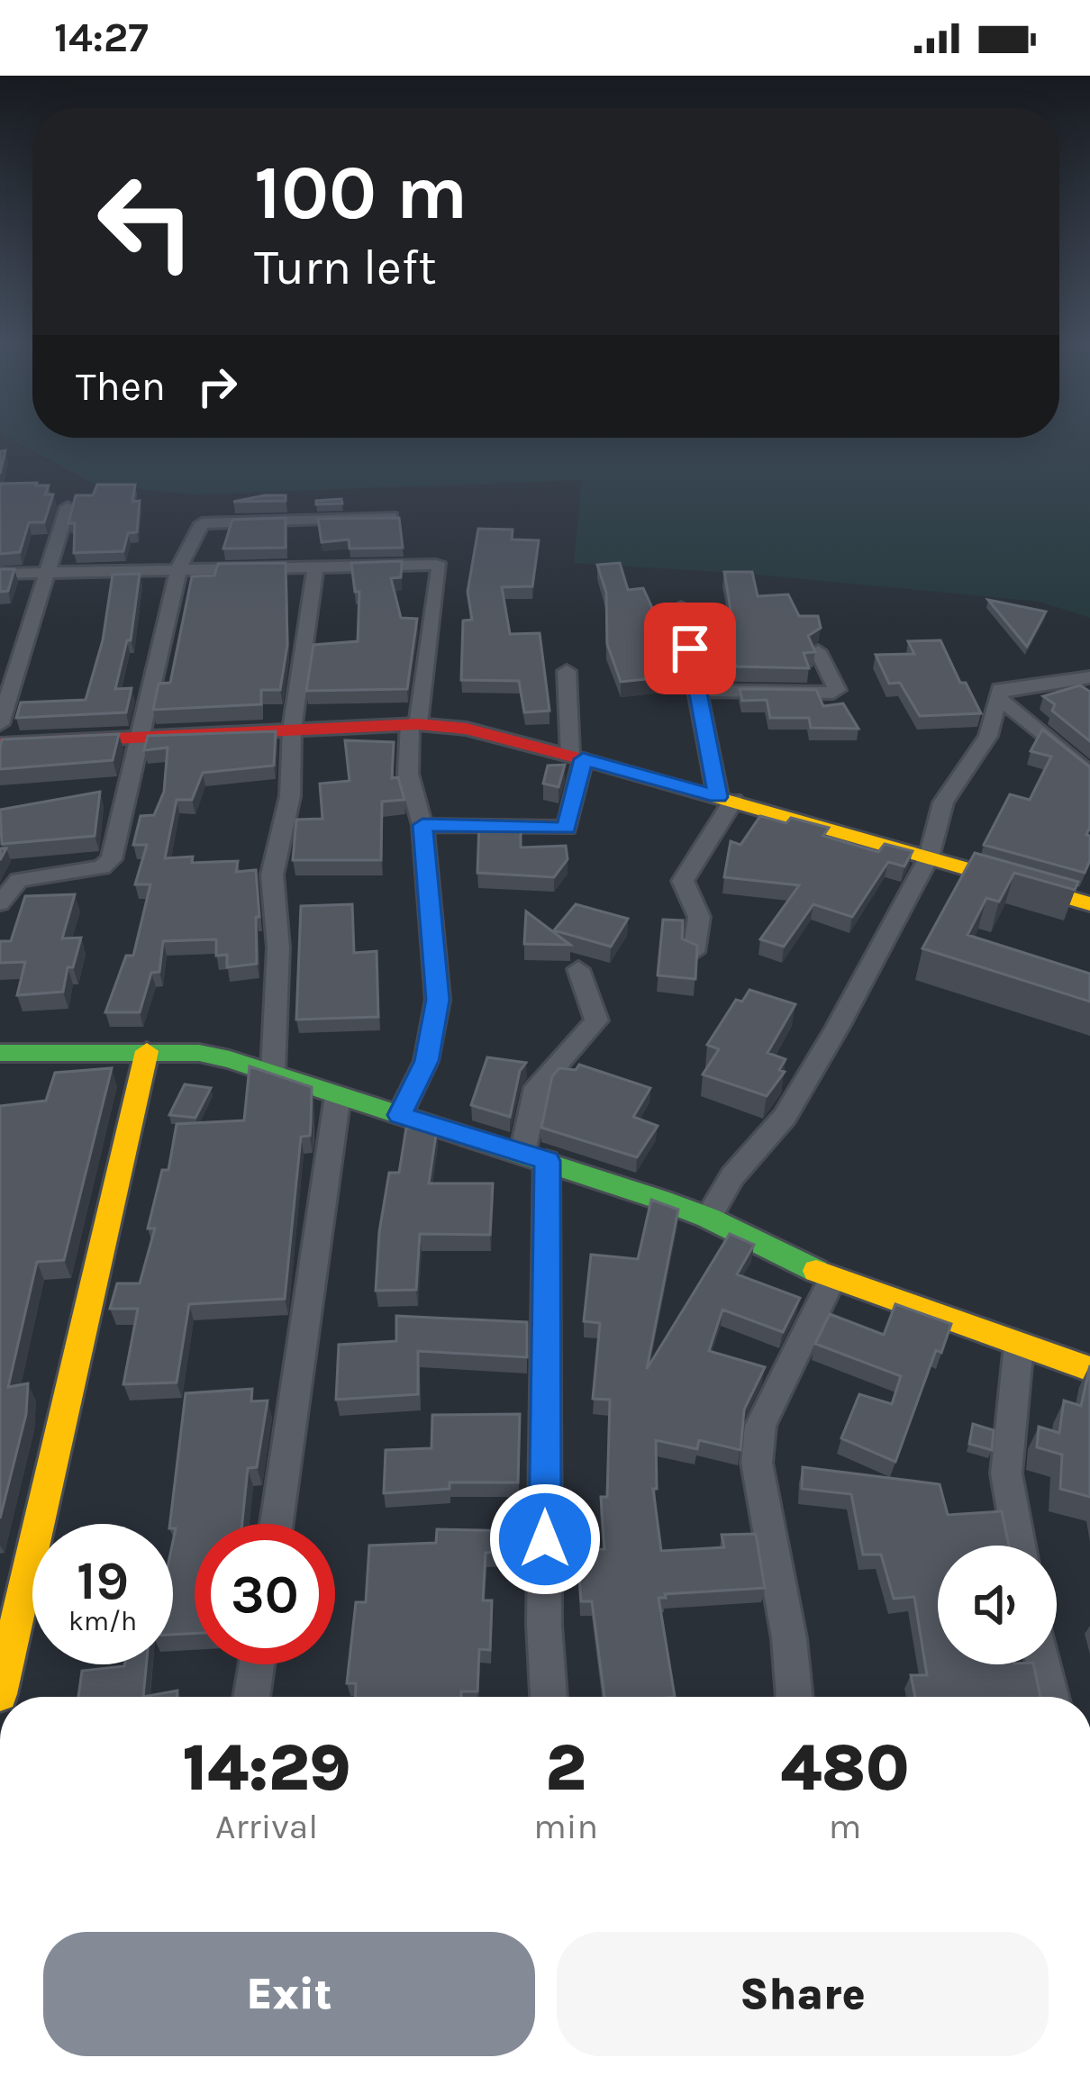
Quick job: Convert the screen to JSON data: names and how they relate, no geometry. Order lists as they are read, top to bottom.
{
  "page": {
    "status": "14:27",
    "turn": ["100 m", "Turn left"],
    "then": "Then",
    "speed": "19 km/h",
    "limit": "30",
    "eta": [
      "14:29",
      "Arrival",
      "2",
      "min",
      "480",
      "m"
    ],
    "buttons": ["Exit", "Share"]
  }
}
